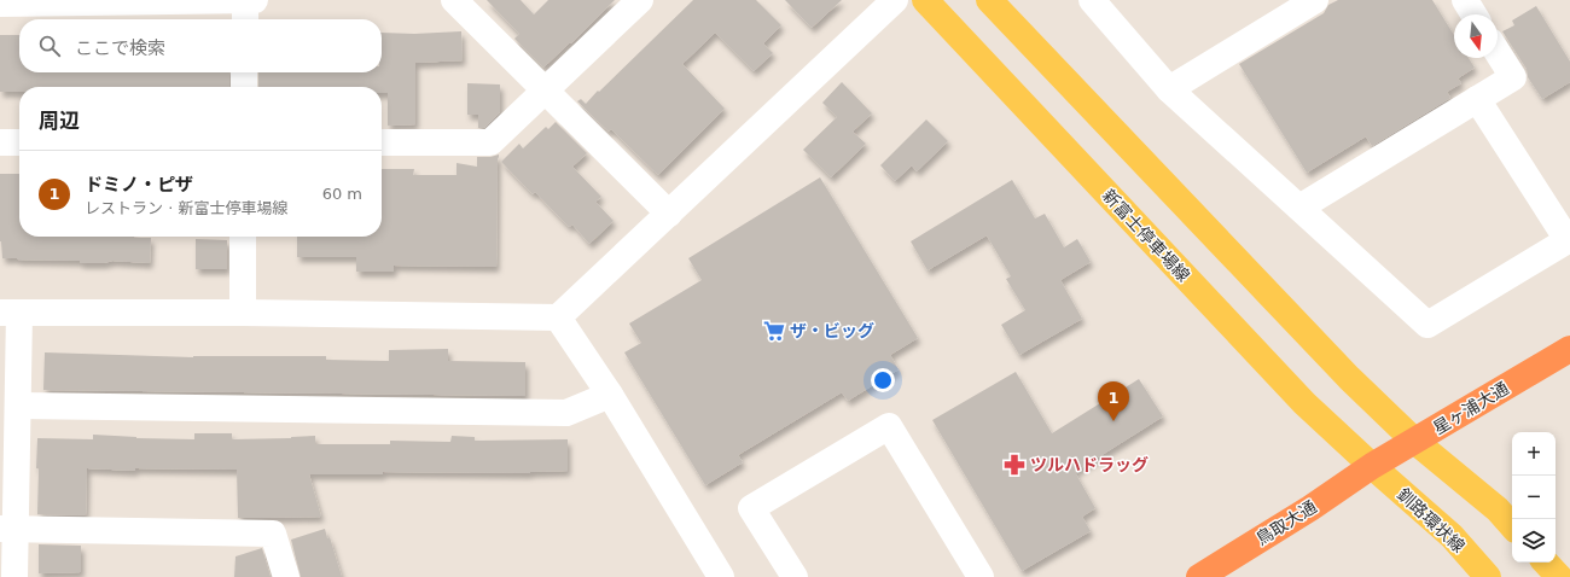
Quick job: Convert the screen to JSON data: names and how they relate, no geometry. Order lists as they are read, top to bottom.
{
  "streets": {
    "highway": ["星ヶ浦大通", "鳥取大通"],
    "main road": ["新富士停車場線", "釧路環状線"]
  },
  "crossings": [
    ["新富士停車場線", "星ヶ浦大通"],
    ["新富士停車場線", "釧路環状線"],
    ["新富士停車場線", "鳥取大通"],
    ["星ヶ浦大通", "釧路環状線"],
    ["星ヶ浦大通", "鳥取大通"],
    ["釧路環状線", "鳥取大通"]
  ],
  "places": {
    "supermarket": ["ザ・ビッグ"],
    "pharmacy": ["ツルハドラッグ"]
  },
  "north": "bottom",
  "page": {
    "search": "ここで検索",
    "heading": "周辺",
    "list": [
      {
        "mark": "1",
        "name": "ドミノ・ピザ",
        "note": "レストラン · 新富士停車場線",
        "value": "60 m"
      }
    ],
    "pins": "1",
    "map_buttons": ["+", "−"]
  }
}
